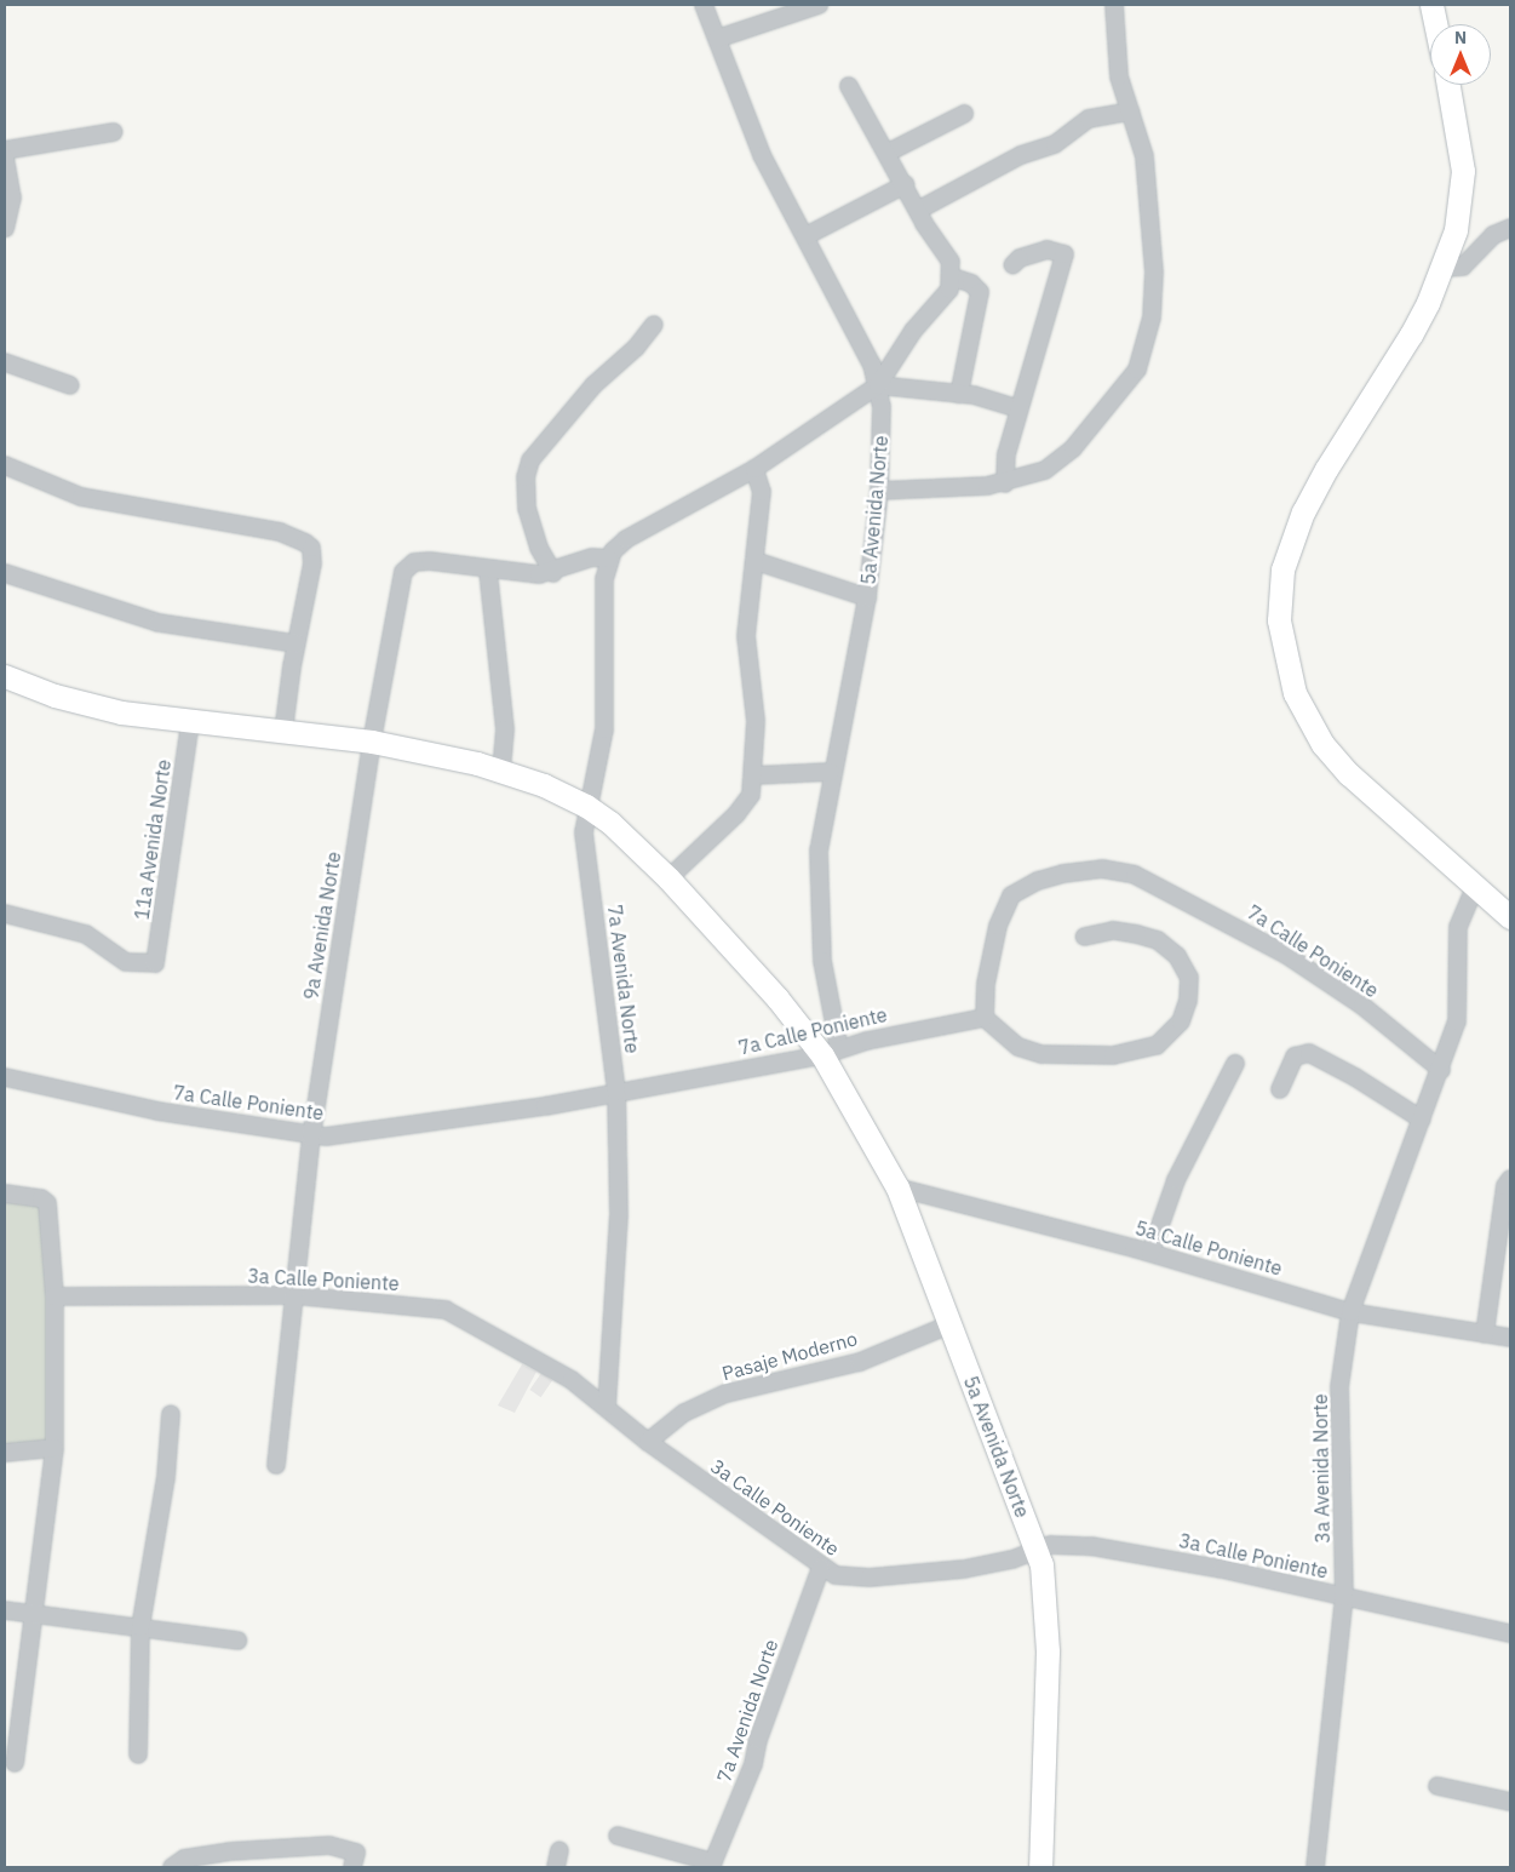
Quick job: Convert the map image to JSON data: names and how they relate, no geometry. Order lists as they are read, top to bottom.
{
  "streets": {
    "street": [
      "5a Avenida Norte",
      "11a Avenida Norte",
      "9a Avenida Norte",
      "7a Calle Poniente",
      "7a Avenida Norte",
      "5a Calle Poniente",
      "3a Calle Poniente",
      "Pasaje Moderno",
      "3a Avenida Norte"
    ]
  },
  "crossings": [
    ["5a Avenida Norte", "7a Calle Poniente"],
    ["5a Avenida Norte", "5a Calle Poniente"],
    ["5a Avenida Norte", "3a Calle Poniente"],
    ["5a Avenida Norte", "Pasaje Moderno"],
    ["9a Avenida Norte", "7a Calle Poniente"],
    ["9a Avenida Norte", "3a Calle Poniente"],
    ["7a Calle Poniente", "7a Avenida Norte"],
    ["7a Calle Poniente", "3a Avenida Norte"],
    ["7a Avenida Norte", "3a Calle Poniente"],
    ["5a Calle Poniente", "3a Avenida Norte"],
    ["3a Calle Poniente", "Pasaje Moderno"],
    ["3a Calle Poniente", "3a Avenida Norte"]
  ],
  "north": "top"
}
